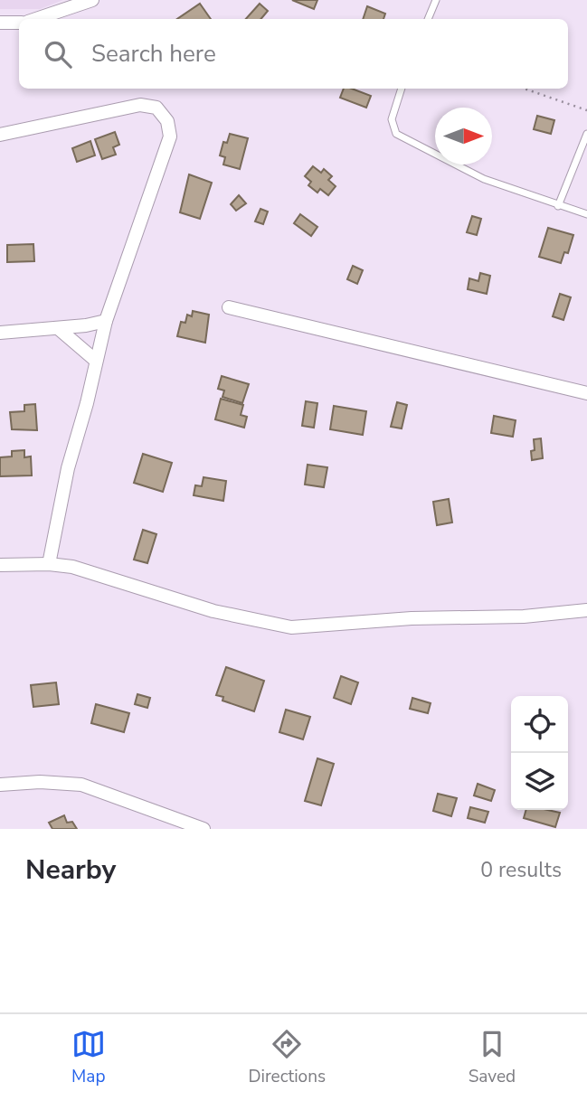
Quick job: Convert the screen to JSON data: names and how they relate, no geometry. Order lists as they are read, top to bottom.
{
  "north": "right",
  "page": {
    "search": "Search here",
    "heading": ["Nearby", "0 results"],
    "nav": ["Map", "Directions", "Saved"]
  }
}
